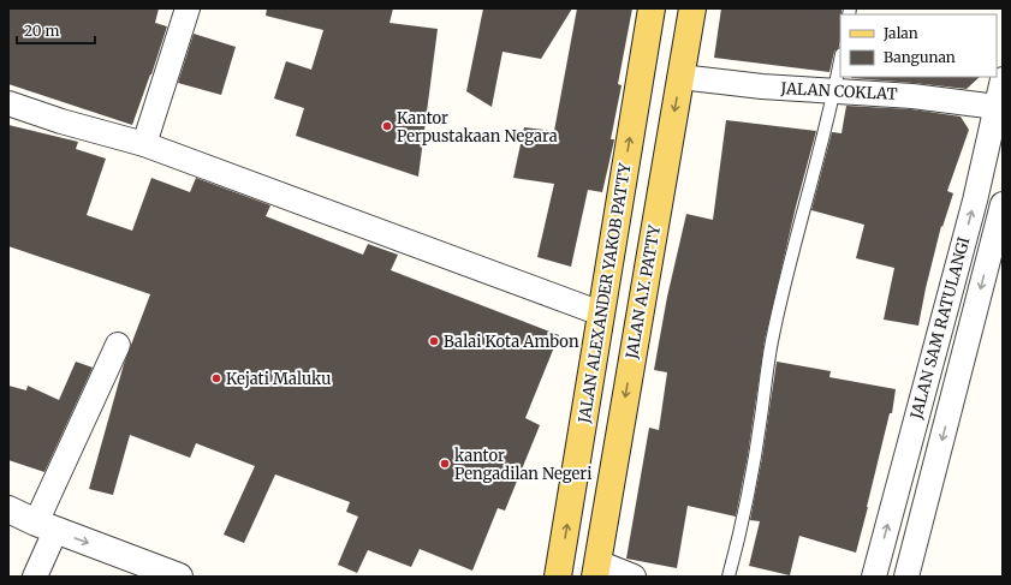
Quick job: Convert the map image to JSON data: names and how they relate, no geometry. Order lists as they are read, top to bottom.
{
  "streets": {
    "main road": ["JALAN A.Y. PATTY", "JALAN ALEXANDER YAKOB PATTY"],
    "street": ["JALAN COKLAT", "JALAN SAM RATULANGI"]
  },
  "crossings": [
    ["JALAN COKLAT", "JALAN A.Y. PATTY"],
    ["JALAN COKLAT", "JALAN SAM RATULANGI"]
  ],
  "one_way": ["JALAN A.Y. PATTY", "JALAN ALEXANDER YAKOB PATTY"],
  "places": [
    "Kantor Perpustakaan Negara",
    "Balai Kota Ambon",
    "Kejati Maluku",
    "kantor Pengadilan Negeri"
  ],
  "legend": ["Jalan", "Bangunan"],
  "scale_bar": "20 m"
}
